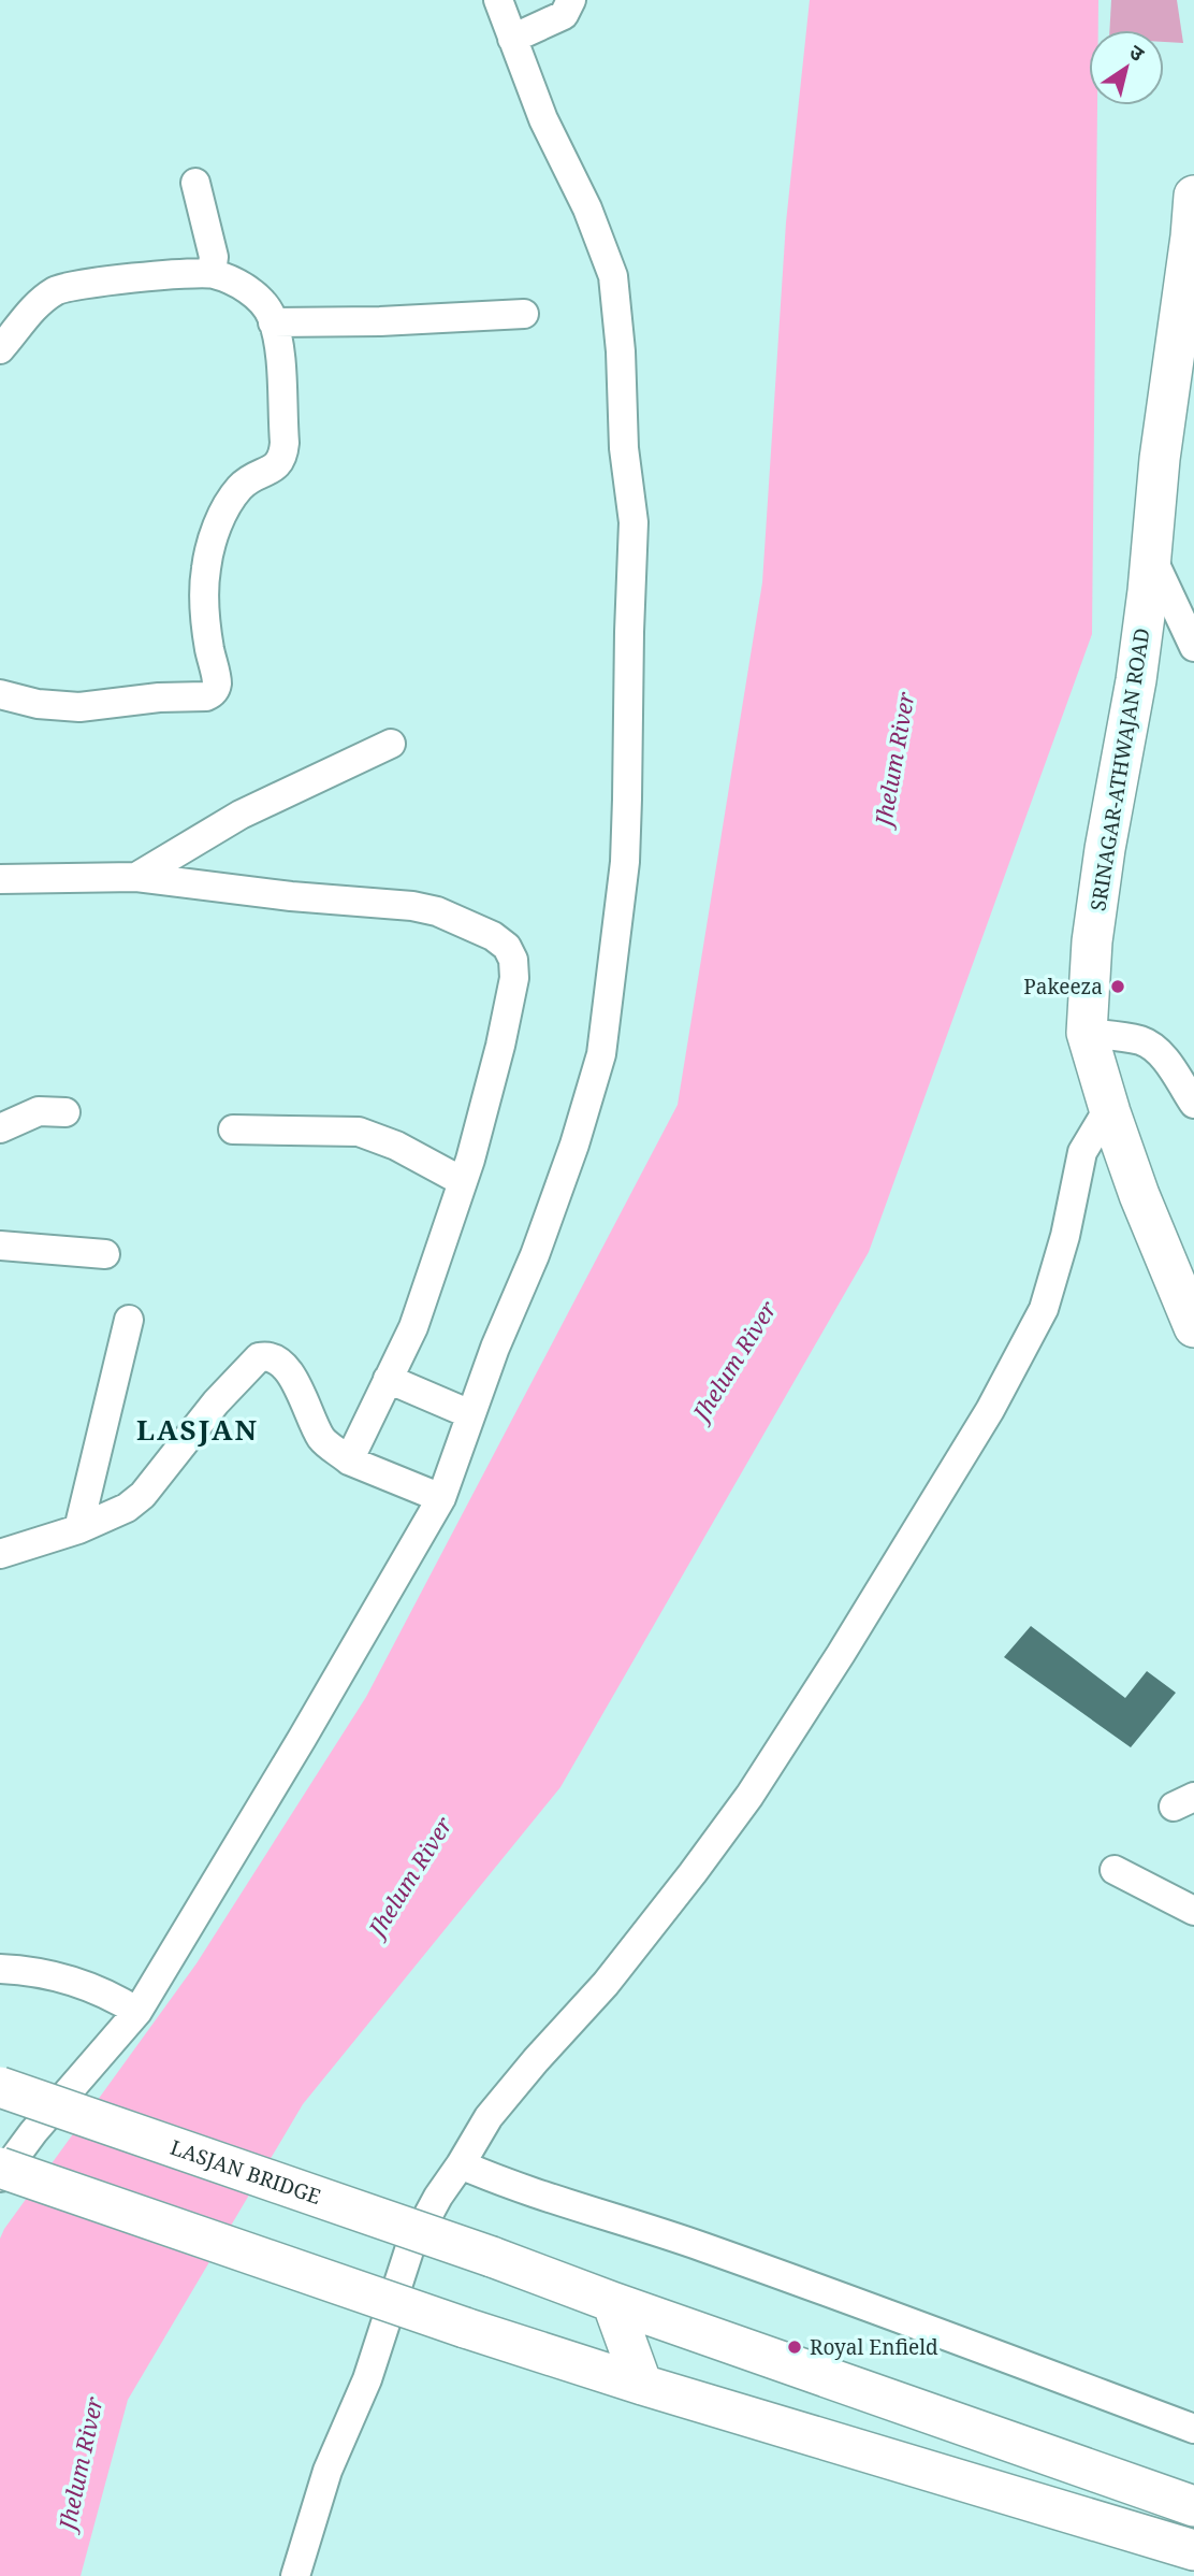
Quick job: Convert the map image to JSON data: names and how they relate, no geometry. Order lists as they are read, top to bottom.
{
  "streets": {
    "highway": ["SRINAGAR-ATHWAJAN ROAD", "LASJAN BRIDGE"]
  },
  "districts": ["LASJAN"],
  "water": ["Jhelum River"],
  "places": ["Pakeeza", "Royal Enfield"],
  "north": "top right"
}
